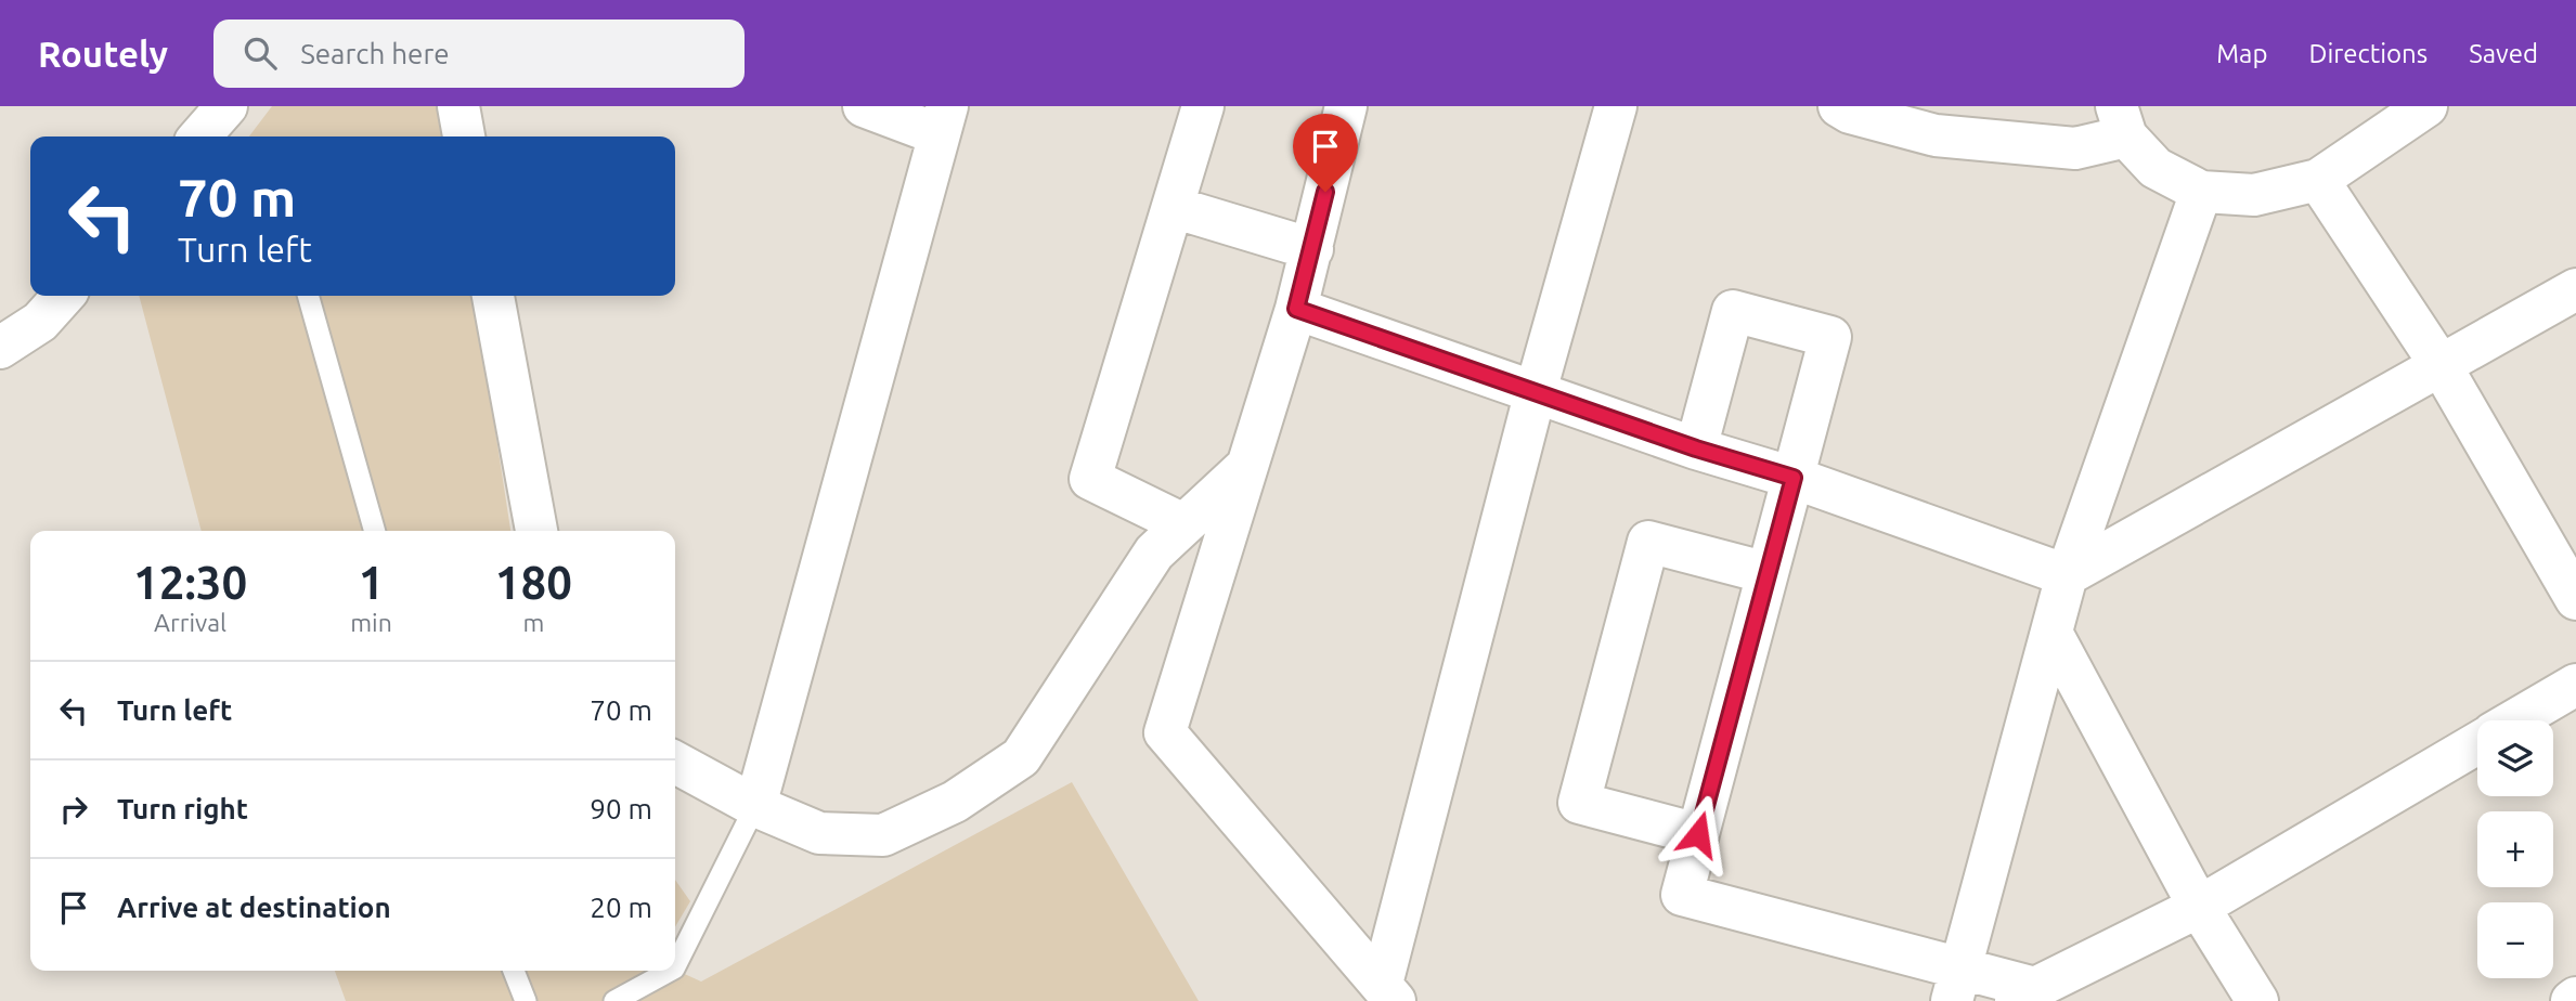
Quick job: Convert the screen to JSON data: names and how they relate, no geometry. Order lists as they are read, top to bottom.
{
  "page": {
    "header": "Routely",
    "search": "Search here",
    "nav": ["Map", "Directions", "Saved"],
    "turn": ["70 m", "Turn left"],
    "eta": [
      "12:30",
      "Arrival",
      "1",
      "min",
      "180",
      "m"
    ],
    "list": [
      {
        "name": "Turn left",
        "value": "70 m"
      },
      {
        "name": "Turn right",
        "value": "90 m"
      },
      {
        "name": "Arrive at destination",
        "value": "20 m"
      }
    ],
    "map_buttons": ["+", "−"]
  }
}
